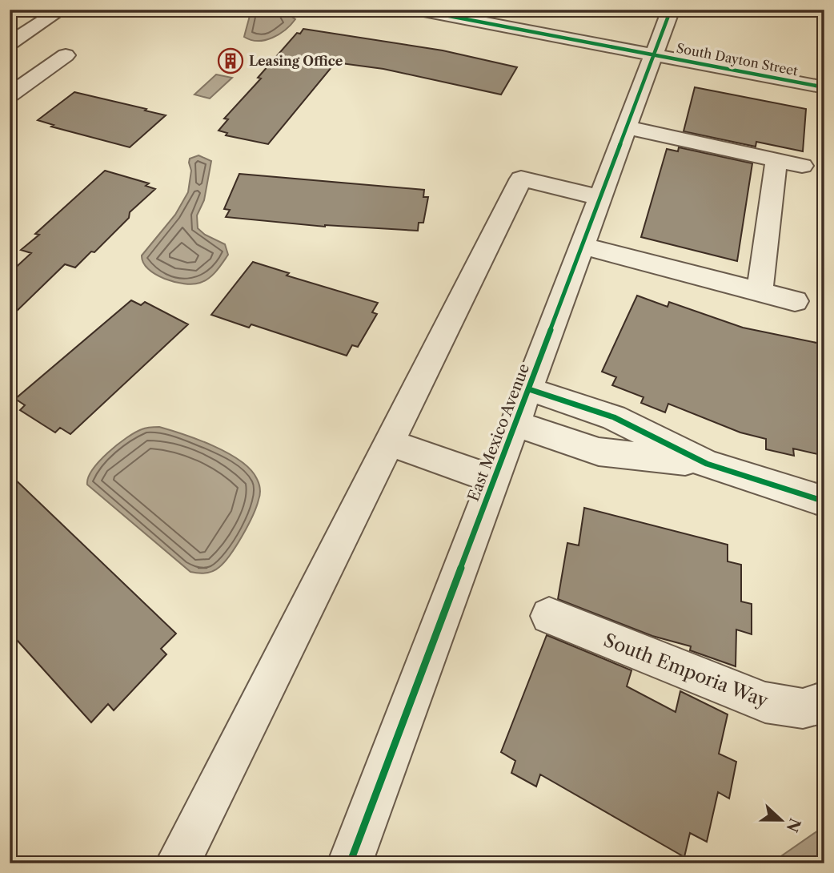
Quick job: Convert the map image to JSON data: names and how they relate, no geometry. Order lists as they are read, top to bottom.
{
  "streets": {
    "street": ["South Dayton Street", "East Mexico Avenue", "South Emporia Way"]
  },
  "crossings": [
    ["South Dayton Street", "East Mexico Avenue"]
  ],
  "places": {
    "building": ["Leasing Office"]
  },
  "north": "right"
}
